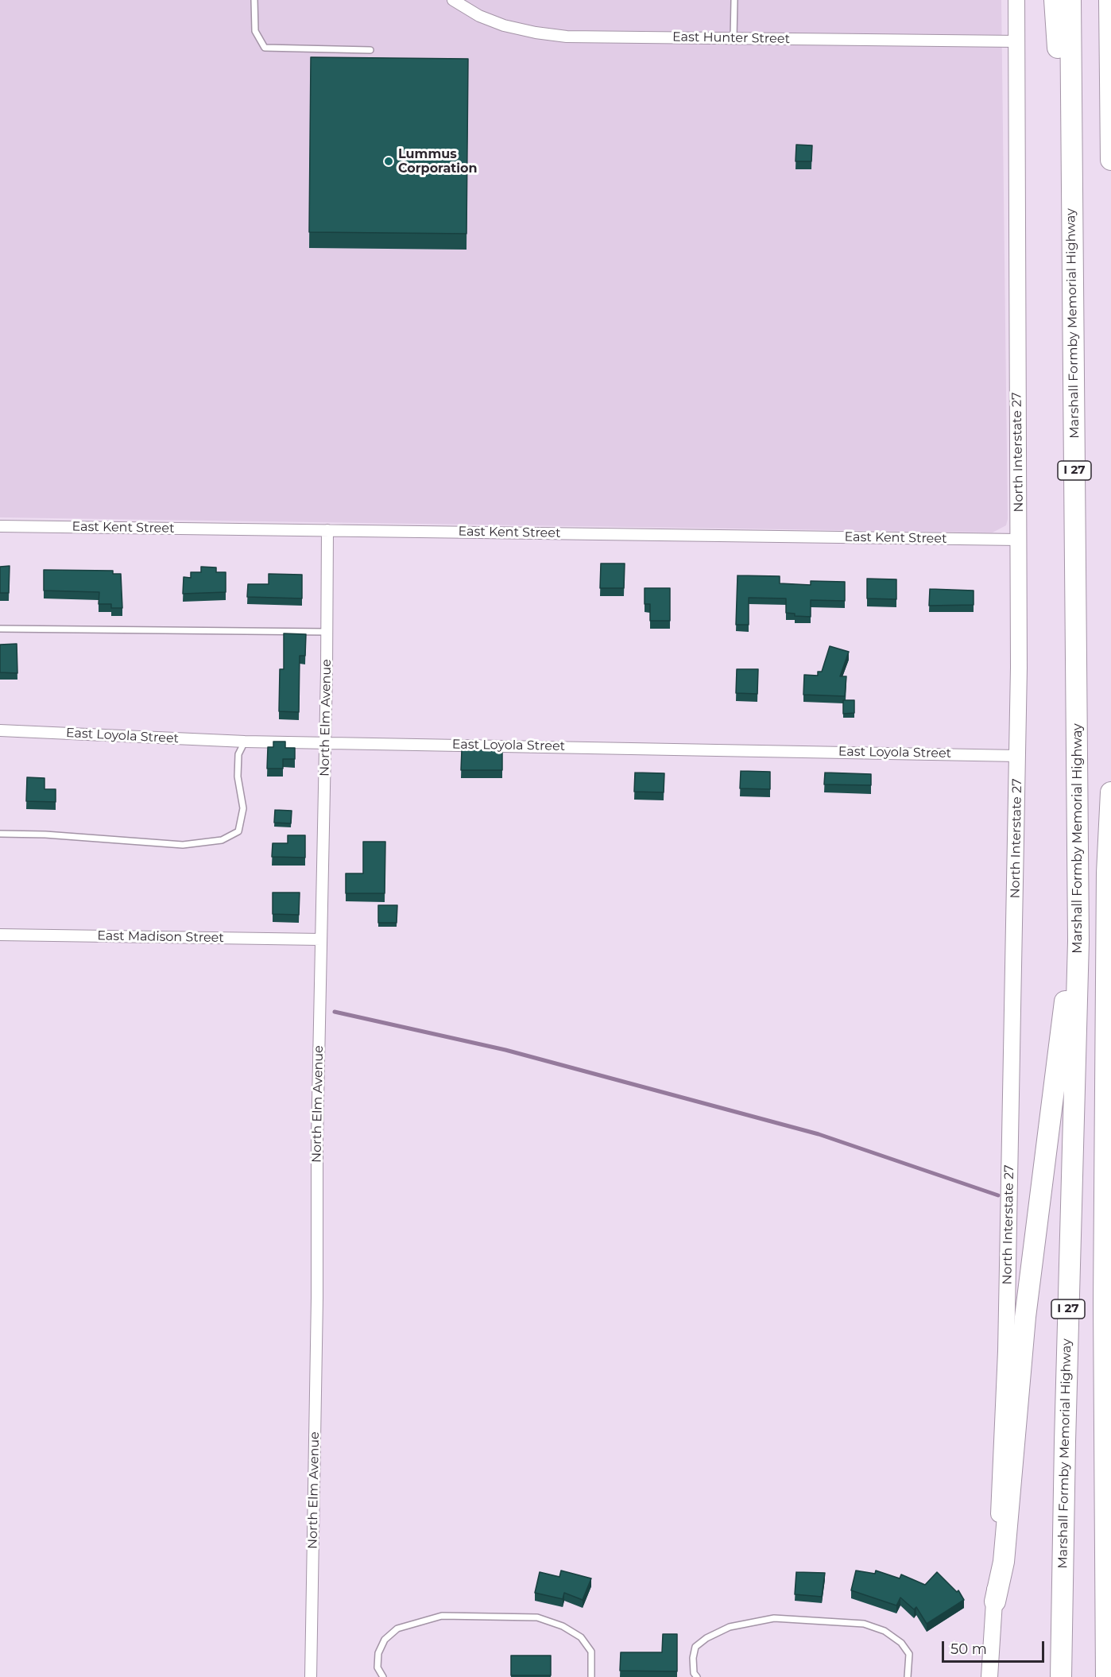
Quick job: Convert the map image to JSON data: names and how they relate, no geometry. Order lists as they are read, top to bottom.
{
  "streets": {
    "highway": ["Marshall Formby Memorial Highway", "I 27"],
    "main road": ["North Interstate 27"],
    "street": [
      "East Hunter Street",
      "East Kent Street",
      "North Elm Avenue",
      "East Loyola Street",
      "East Madison Street"
    ]
  },
  "crossings": [
    ["East Hunter Street", "North Interstate 27"],
    ["North Interstate 27", "East Kent Street"],
    ["North Interstate 27", "East Loyola Street"],
    ["East Kent Street", "North Elm Avenue"],
    ["North Elm Avenue", "East Loyola Street"],
    ["North Elm Avenue", "East Madison Street"]
  ],
  "places": ["Lummus Corporation"],
  "scale_bar": "50 m"
}
